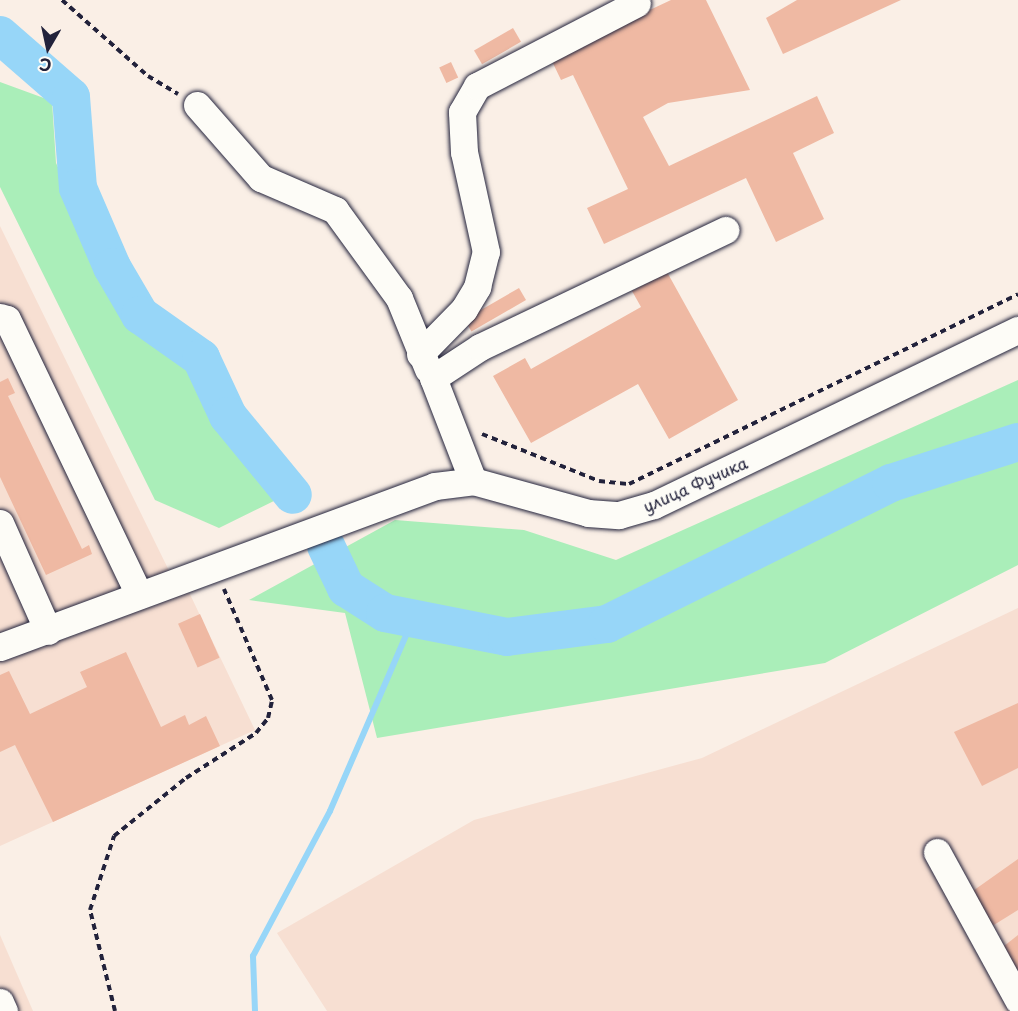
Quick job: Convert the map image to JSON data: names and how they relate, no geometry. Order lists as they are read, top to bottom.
{
  "streets": {
    "street": ["улица Фучика"]
  },
  "north": "bottom"
}
